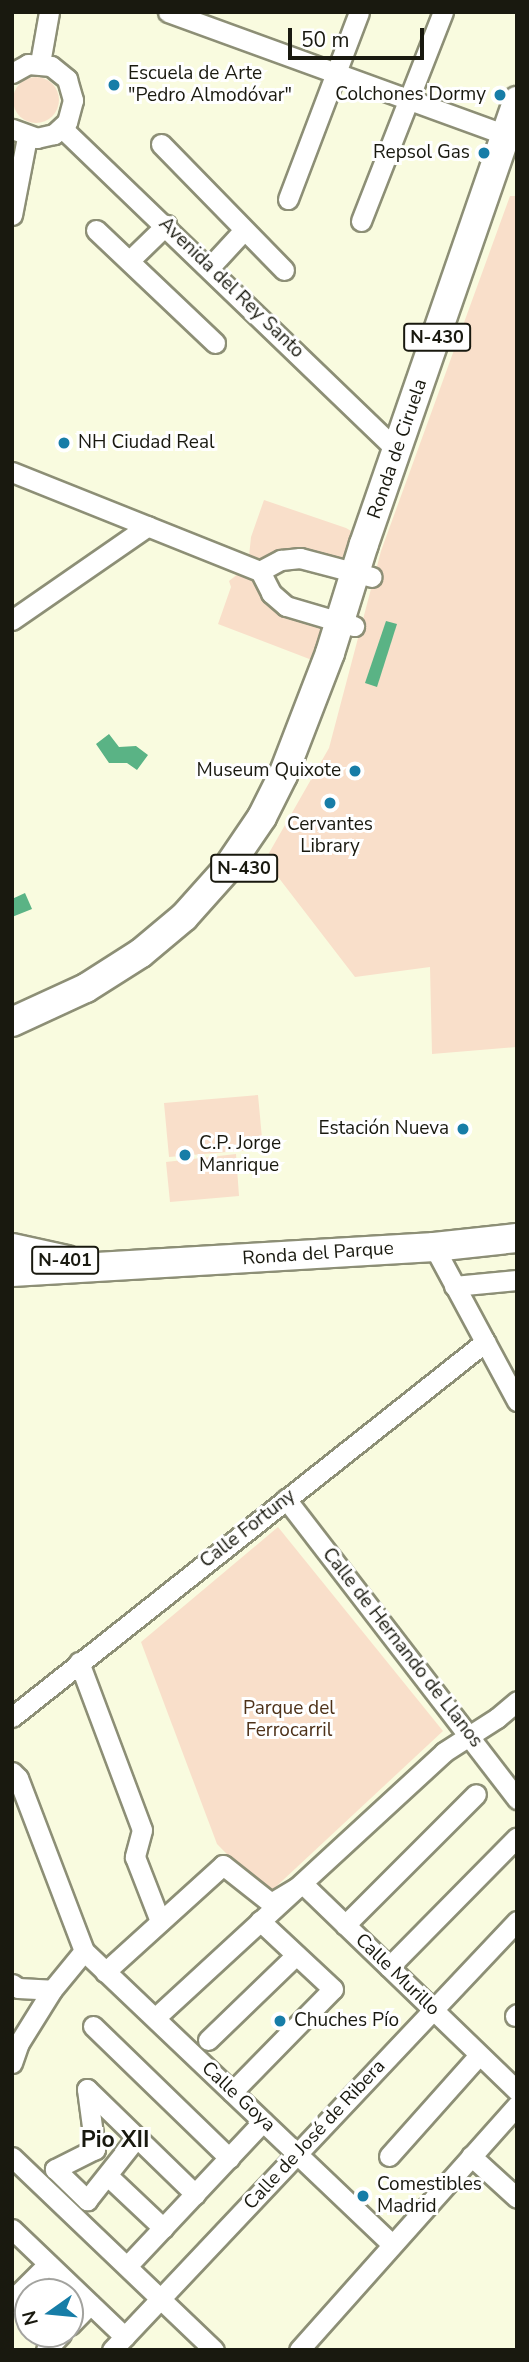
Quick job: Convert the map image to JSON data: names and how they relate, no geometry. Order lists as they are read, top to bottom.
{
  "streets": {
    "highway": [
      "N-430",
      "Ronda de Ciruela",
      "Ronda del Parque",
      "N-401"
    ],
    "street": [
      "Avenida del Rey Santo",
      "Calle Fortuny",
      "Calle de Hernando de Llanos",
      "Calle Murillo",
      "Calle Goya",
      "Calle de José de Ribera"
    ]
  },
  "crossings": [
    ["Avenida del Rey Santo", "Ronda de Ciruela"],
    ["N-430", "Ronda de Ciruela"],
    ["Calle Fortuny", "Calle de Hernando de Llanos"],
    ["Calle Murillo", "Calle de José de Ribera"],
    ["Calle Goya", "Calle de José de Ribera"]
  ],
  "districts": ["Pio XII"],
  "parks": ["Parque del Ferrocarril"],
  "places": [
    "Escuela de Arte \"Pedro Almodóvar\"",
    "Colchones Dormy",
    "Repsol Gas",
    "NH Ciudad Real",
    "Museum Quixote",
    "Cervantes Library",
    "Estación Nueva",
    "C.P. Jorge Manrique",
    "Chuches Pío",
    "Comestibles Madrid"
  ],
  "scale_bar": "50 m",
  "north": "left"
}
